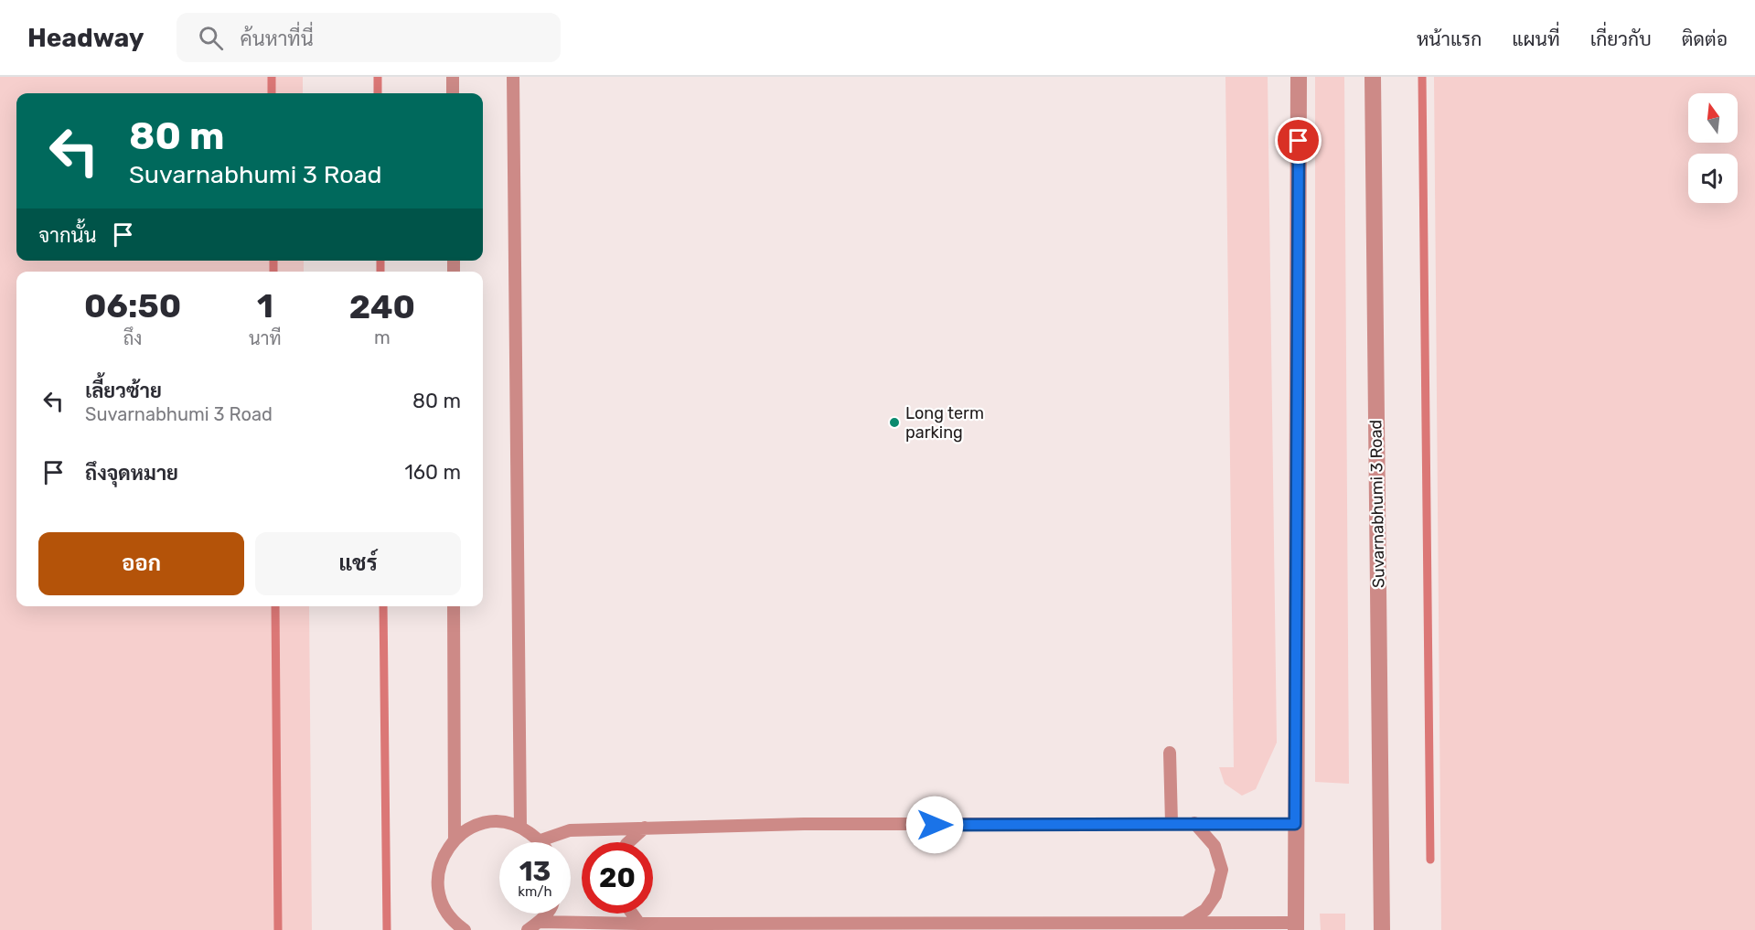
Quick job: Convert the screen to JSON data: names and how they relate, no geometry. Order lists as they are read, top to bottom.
{
  "streets": {
    "street": ["Suvarnabhumi 3 Road"]
  },
  "places": ["Long term parking"],
  "north": "top",
  "page": {
    "header": "Headway",
    "search": "ค้นหาที่นี่",
    "nav": [
      "หน้าแรก",
      "แผนที่",
      "เกี่ยวกับ",
      "ติดต่อ"
    ],
    "turn": ["80 m", "Suvarnabhumi 3 Road"],
    "then": "จากนั้น",
    "eta": [
      "06:50",
      "ถึง",
      "1",
      "นาที",
      "240",
      "m"
    ],
    "list": [
      {
        "name": "เลี้ยวซ้าย",
        "note": "Suvarnabhumi 3 Road",
        "value": "80 m"
      },
      {
        "name": "ถึงจุดหมาย",
        "value": "160 m"
      }
    ],
    "buttons": ["ออก", "แชร์"],
    "speed": "13 km/h",
    "limit": "20"
  }
}
